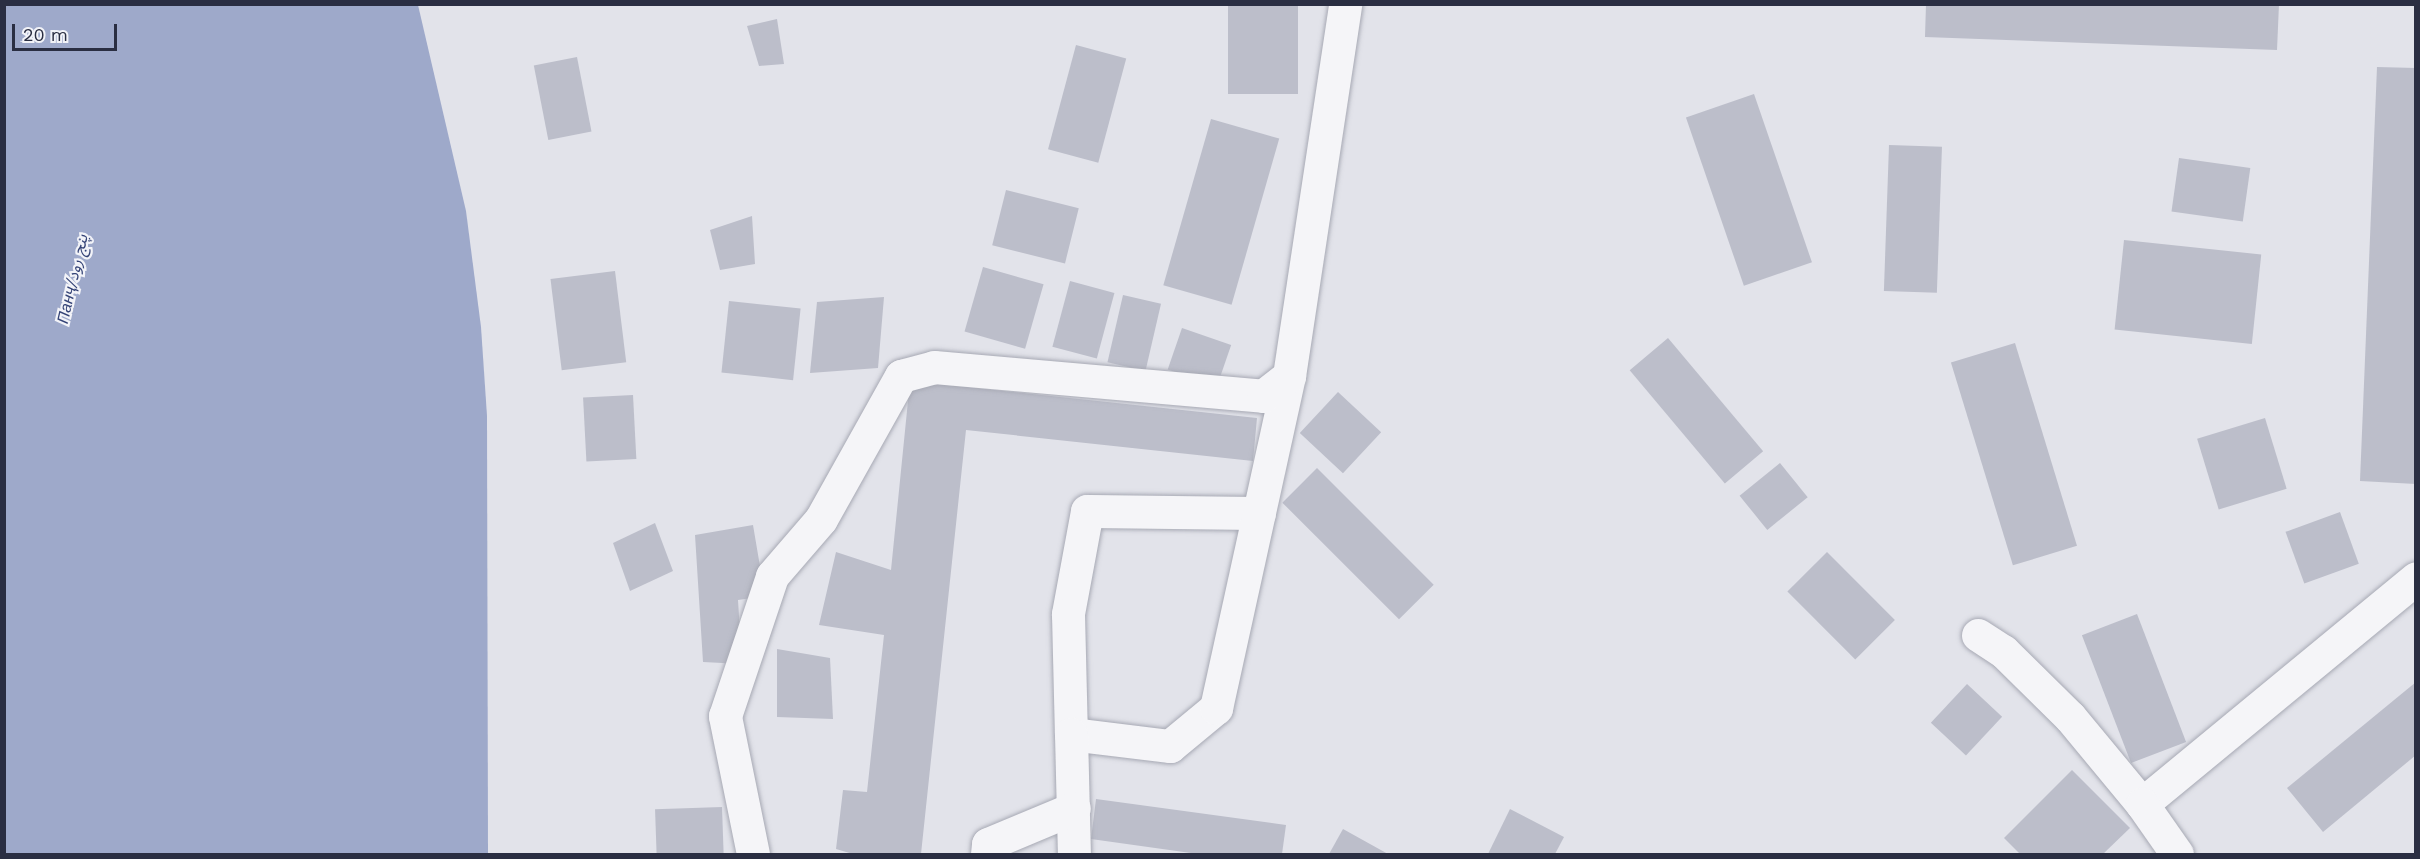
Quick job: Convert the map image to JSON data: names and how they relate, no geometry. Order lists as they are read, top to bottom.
{
  "water": ["Панҷ/پنج رود"],
  "scale_bar": "20 m"
}
